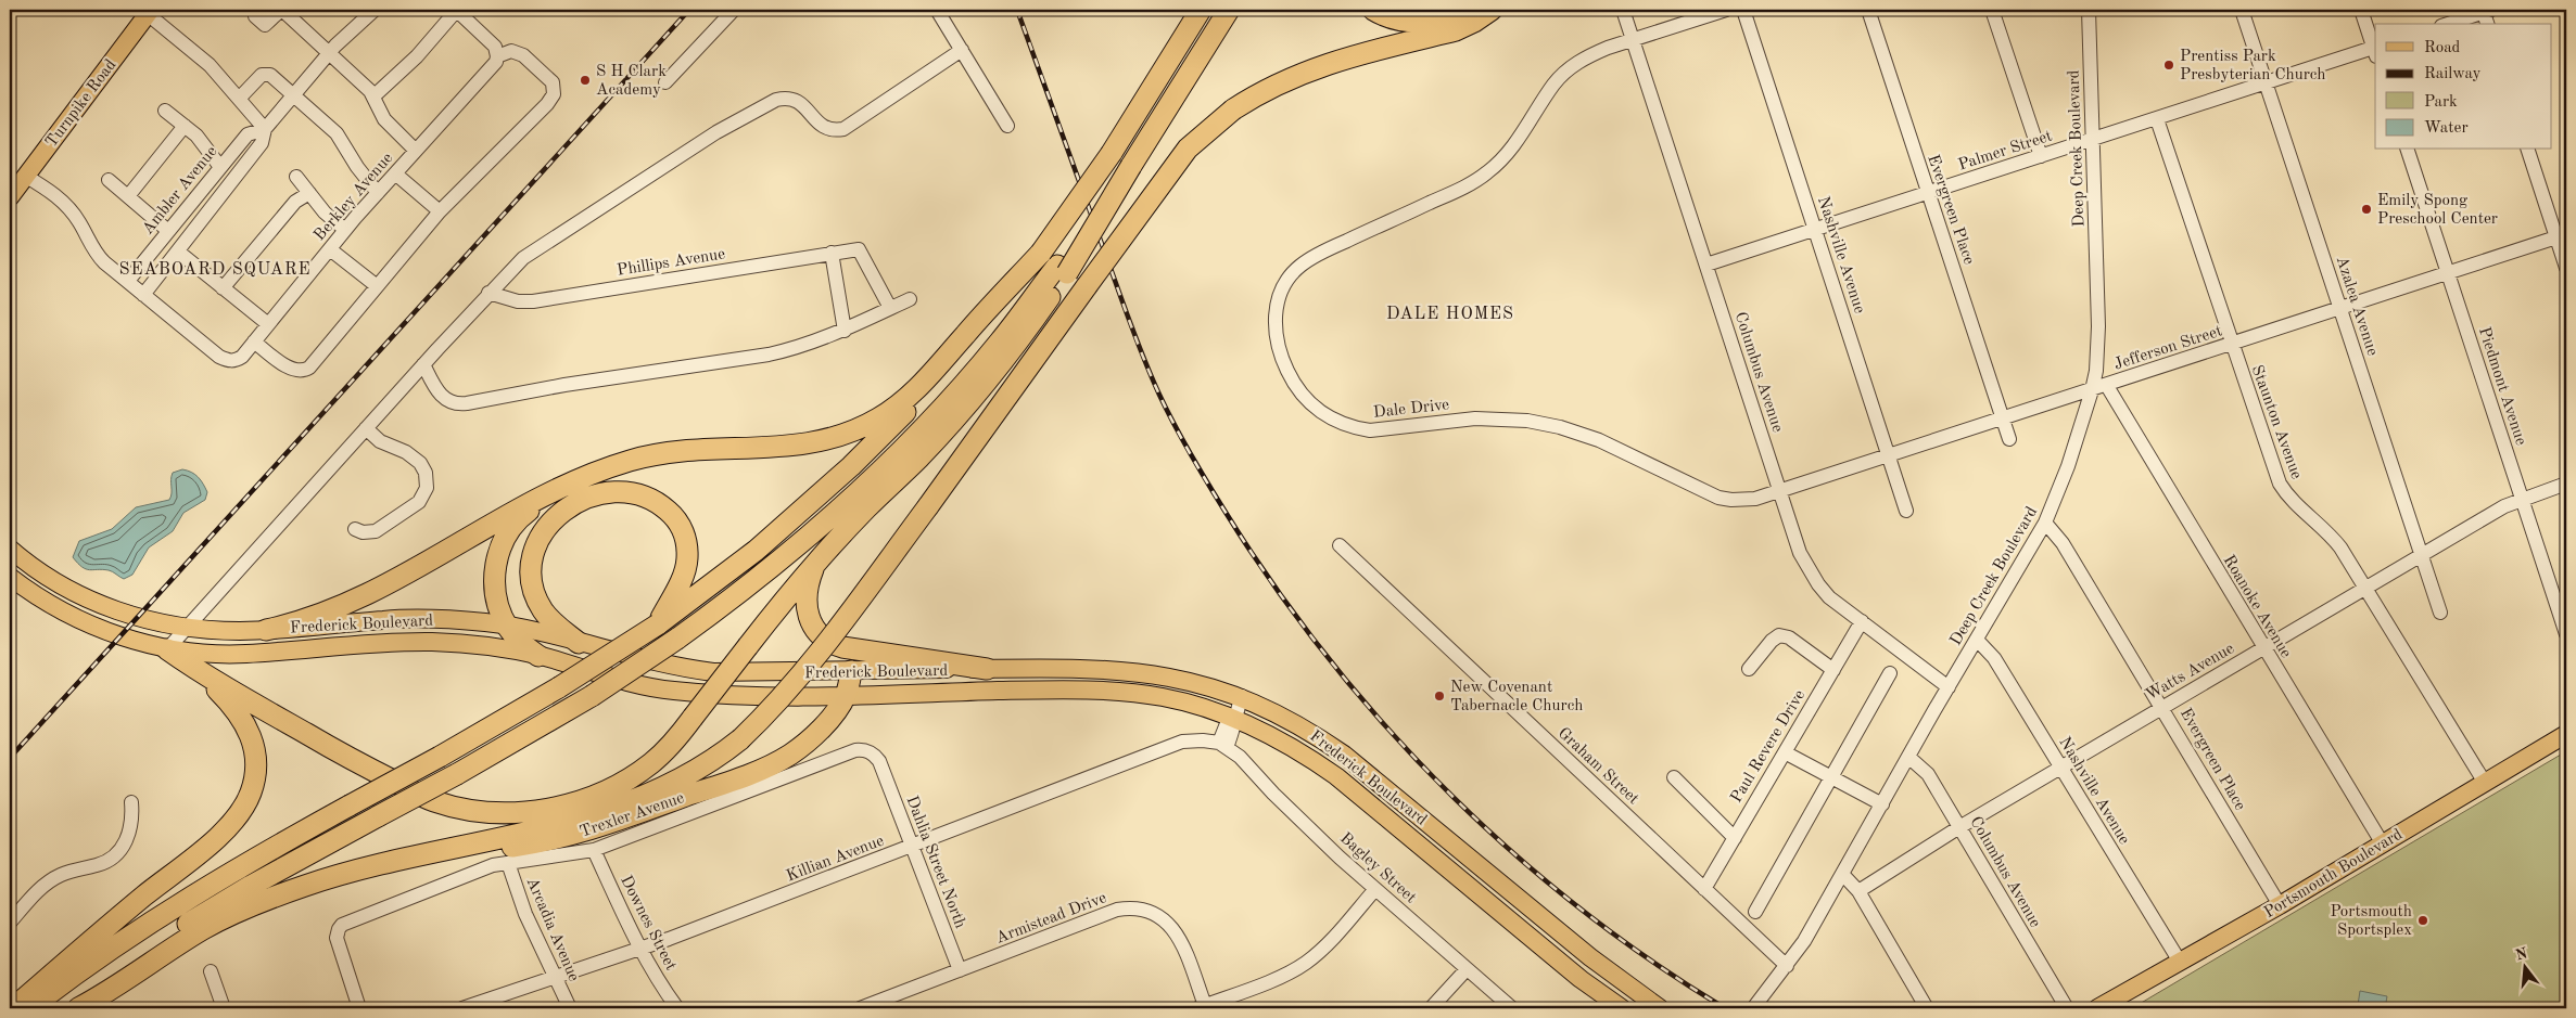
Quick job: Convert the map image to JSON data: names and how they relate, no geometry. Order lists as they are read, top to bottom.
{
  "streets": {
    "main road": ["Turnpike Road", "Frederick Boulevard", "Portsmouth Boulevard"],
    "street": [
      "Deep Creek Boulevard",
      "Palmer Street",
      "Ambler Avenue",
      "Berkley Avenue",
      "Evergreen Place",
      "Nashville Avenue",
      "Phillips Avenue",
      "Azalea Avenue",
      "Jefferson Street",
      "Columbus Avenue",
      "Piedmont Avenue",
      "Dale Drive",
      "Staunton Avenue",
      "Roanoke Avenue",
      "Watts Avenue",
      "Paul Revere Drive",
      "Graham Street",
      "Trexler Avenue",
      "Killian Avenue",
      "Dahlia Street North",
      "Bagley Street",
      "Armistead Drive",
      "Downes Street",
      "Arcadia Avenue"
    ]
  },
  "crossings": [
    ["Deep Creek Boulevard", "Palmer Street"],
    ["Deep Creek Boulevard", "Evergreen Place"],
    ["Deep Creek Boulevard", "Nashville Avenue"],
    ["Deep Creek Boulevard", "Jefferson Street"],
    ["Deep Creek Boulevard", "Columbus Avenue"],
    ["Deep Creek Boulevard", "Graham Street"],
    ["Palmer Street", "Evergreen Place"],
    ["Palmer Street", "Nashville Avenue"],
    ["Palmer Street", "Azalea Avenue"],
    ["Palmer Street", "Columbus Avenue"],
    ["Palmer Street", "Staunton Avenue"],
    ["Ambler Avenue", "Berkley Avenue"],
    ["Evergreen Place", "Jefferson Street"],
    ["Evergreen Place", "Watts Avenue"],
    ["Evergreen Place", "Portsmouth Boulevard"],
    ["Nashville Avenue", "Jefferson Street"],
    ["Nashville Avenue", "Watts Avenue"],
    ["Nashville Avenue", "Portsmouth Boulevard"],
    ["Azalea Avenue", "Jefferson Street"],
    ["Azalea Avenue", "Watts Avenue"],
    ["Jefferson Street", "Columbus Avenue"],
    ["Jefferson Street", "Piedmont Avenue"],
    ["Jefferson Street", "Dale Drive"],
    ["Jefferson Street", "Staunton Avenue"],
    ["Jefferson Street", "Roanoke Avenue"],
    ["Columbus Avenue", "Dale Drive"],
    ["Columbus Avenue", "Watts Avenue"],
    ["Columbus Avenue", "Paul Revere Drive"],
    ["Piedmont Avenue", "Watts Avenue"],
    ["Staunton Avenue", "Watts Avenue"],
    ["Staunton Avenue", "Portsmouth Boulevard"],
    ["Roanoke Avenue", "Watts Avenue"],
    ["Roanoke Avenue", "Portsmouth Boulevard"],
    ["Paul Revere Drive", "Graham Street"],
    ["Trexler Avenue", "Dahlia Street North"],
    ["Trexler Avenue", "Downes Street"],
    ["Trexler Avenue", "Arcadia Avenue"],
    ["Killian Avenue", "Dahlia Street North"],
    ["Killian Avenue", "Bagley Street"],
    ["Killian Avenue", "Downes Street"],
    ["Killian Avenue", "Arcadia Avenue"],
    ["Dahlia Street North", "Armistead Drive"],
    ["Bagley Street", "Armistead Drive"]
  ],
  "districts": ["SEABOARD SQUARE", "DALE HOMES"],
  "places": [
    "Prentiss Park Presbyterian Church",
    "S H Clark Academy",
    "Emily Spong Preschool Center",
    "New Covenant Tabernacle Church",
    "Portsmouth Sportsplex"
  ],
  "legend": [
    "Road",
    "Railway",
    "Park",
    "Water"
  ],
  "north": "top"
}
